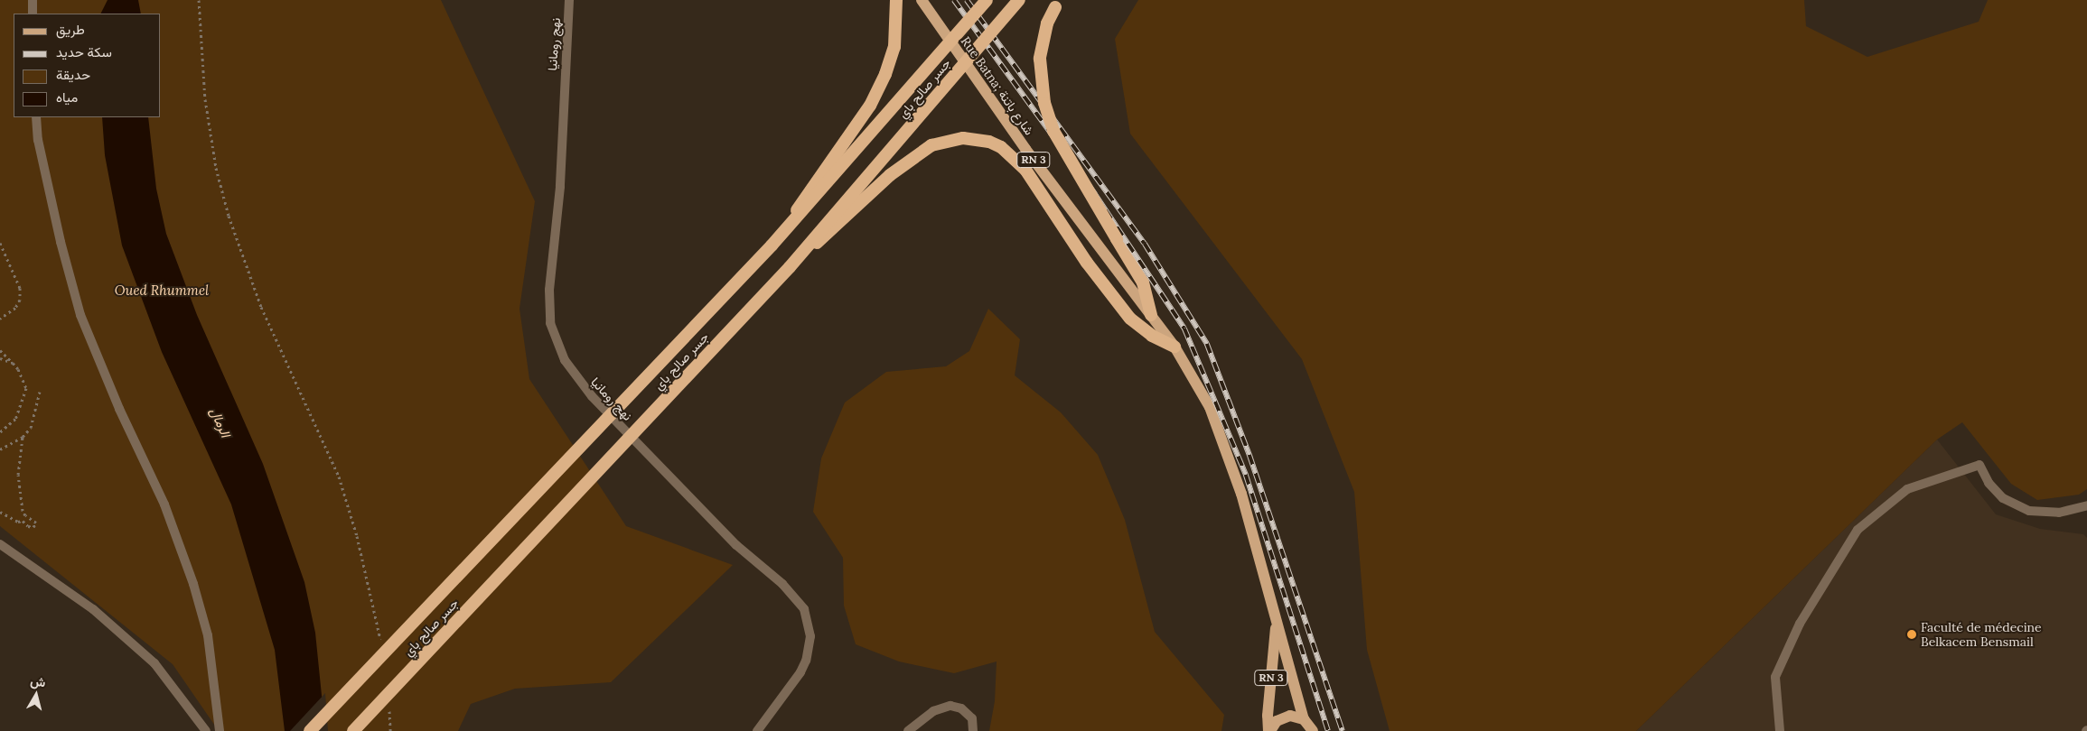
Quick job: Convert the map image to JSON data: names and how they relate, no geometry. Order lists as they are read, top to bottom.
{
  "streets": {
    "highway": ["جسر صالح باي"],
    "main road": ["Rue Batna; شارع باتنة", "RN 3"],
    "street": ["نهج رومانيا"]
  },
  "crossings": [
    ["Rue Batna; شارع باتنة", "RN 3"]
  ],
  "water": ["Oued Rhummel", "الرمال"],
  "places": ["Faculté de médecine Belkacem Bensmail"],
  "legend": [
    "طريق",
    "سكة حديد",
    "حديقة",
    "مياه"
  ],
  "north": "top"
}
